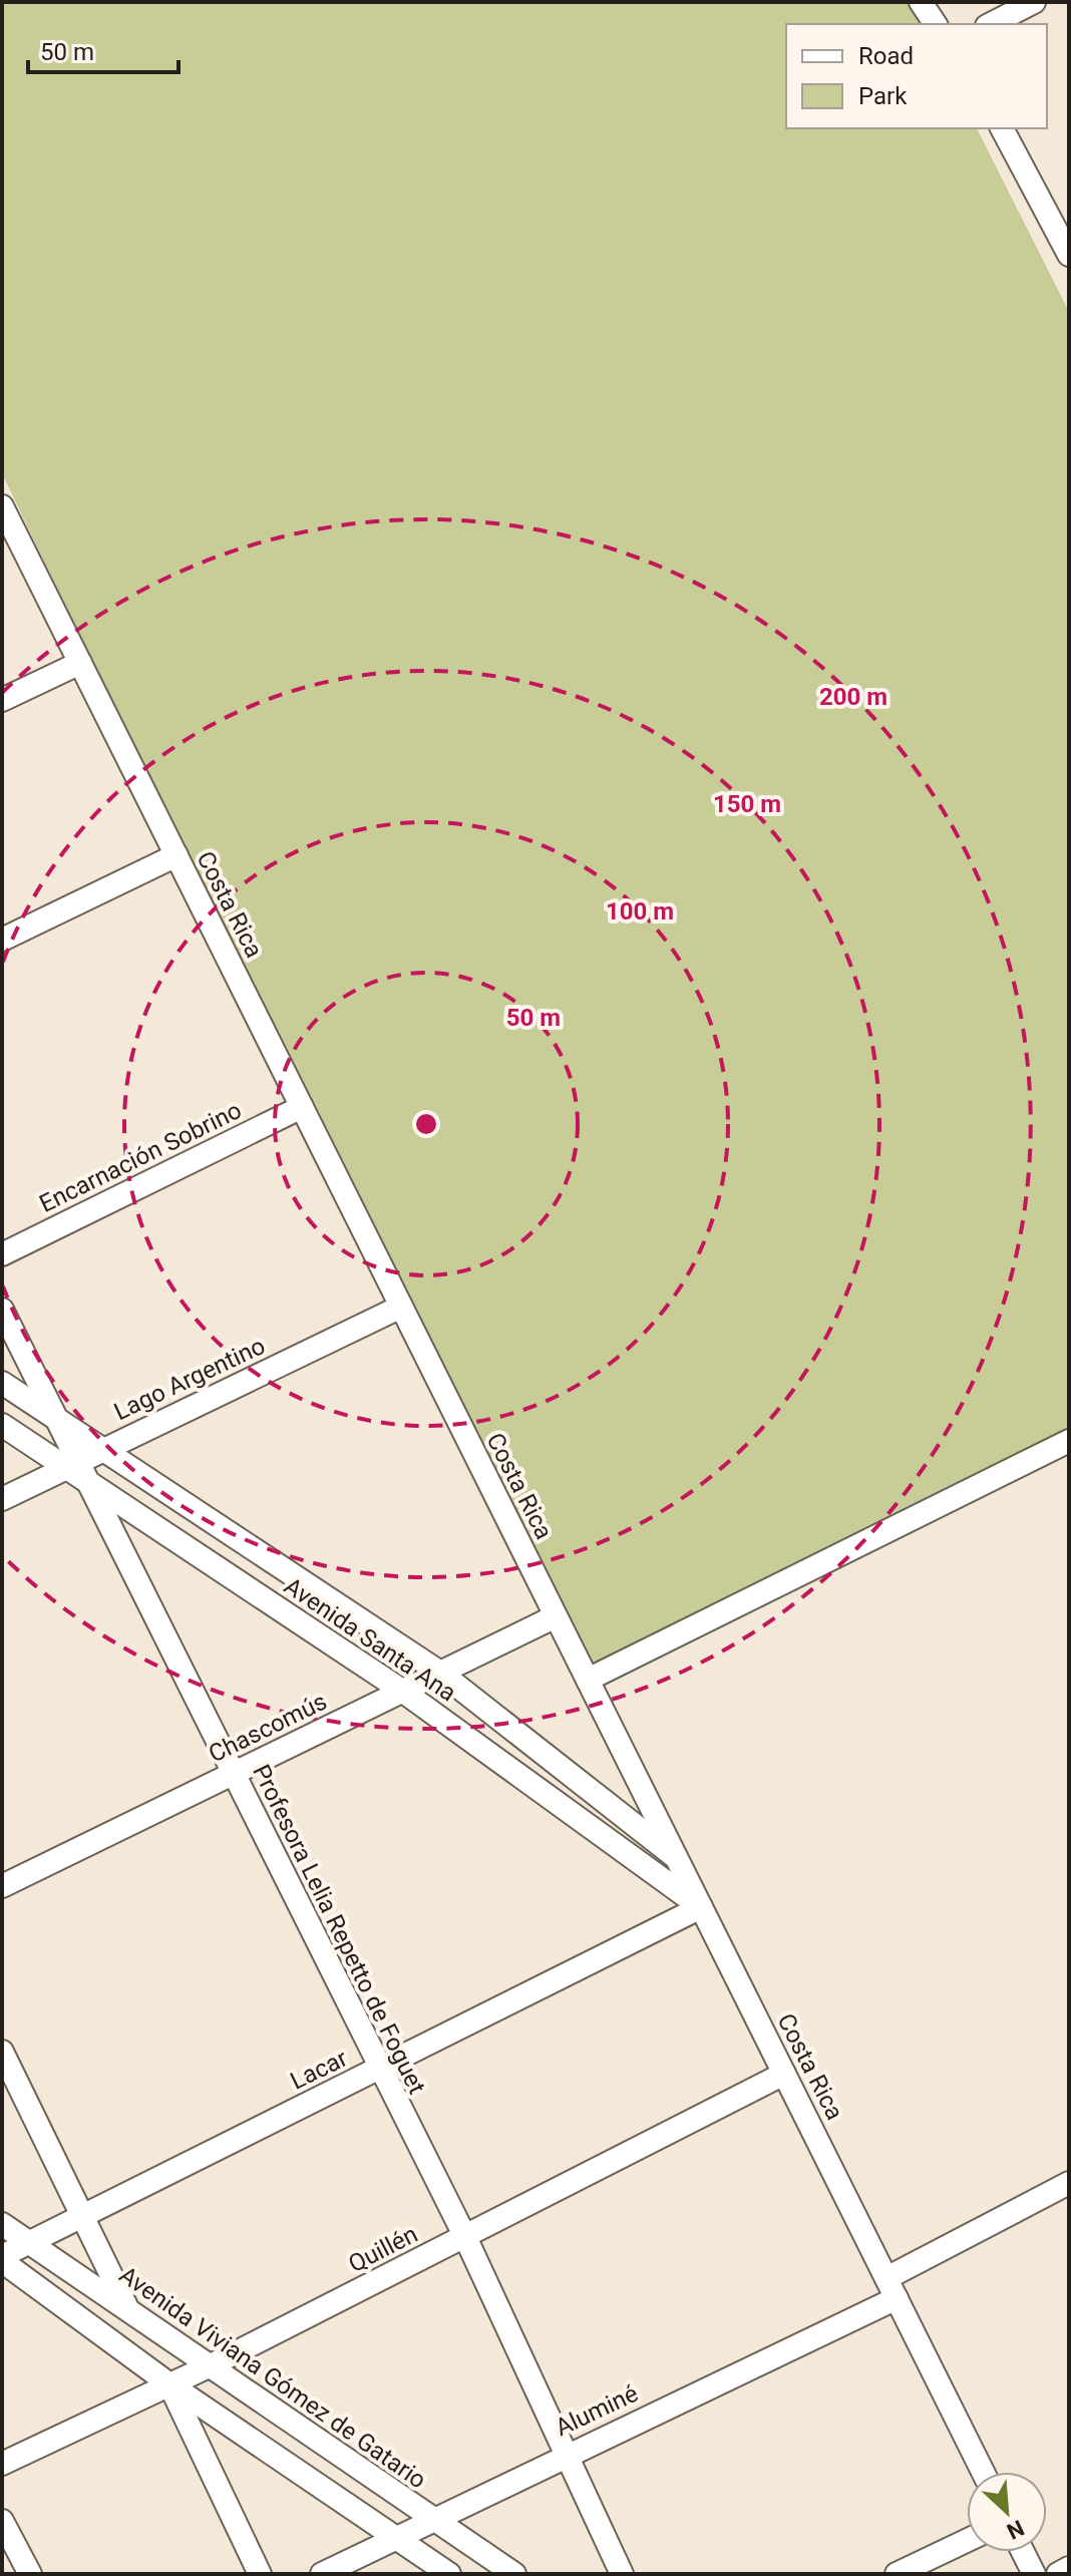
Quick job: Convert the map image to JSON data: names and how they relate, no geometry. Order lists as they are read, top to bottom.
{
  "streets": {
    "street": [
      "Costa Rica",
      "Encarnación Sobrino",
      "Lago Argentino",
      "Avenida Santa Ana",
      "Chascomús",
      "Profesora Lelia Repetto de Foguet",
      "Lacar",
      "Quillén",
      "Avenida Viviana Gómez de Gatario",
      "Aluminé"
    ]
  },
  "crossings": [
    ["Costa Rica", "Encarnación Sobrino"],
    ["Costa Rica", "Lago Argentino"],
    ["Costa Rica", "Avenida Santa Ana"],
    ["Costa Rica", "Chascomús"],
    ["Costa Rica", "Lacar"],
    ["Costa Rica", "Quillén"],
    ["Costa Rica", "Aluminé"],
    ["Lago Argentino", "Avenida Santa Ana"],
    ["Lago Argentino", "Profesora Lelia Repetto de Foguet"],
    ["Avenida Santa Ana", "Chascomús"],
    ["Avenida Santa Ana", "Profesora Lelia Repetto de Foguet"],
    ["Avenida Santa Ana", "Lacar"],
    ["Chascomús", "Profesora Lelia Repetto de Foguet"],
    ["Profesora Lelia Repetto de Foguet", "Lacar"],
    ["Profesora Lelia Repetto de Foguet", "Quillén"],
    ["Profesora Lelia Repetto de Foguet", "Aluminé"],
    ["Lacar", "Avenida Viviana Gómez de Gatario"],
    ["Quillén", "Avenida Viviana Gómez de Gatario"],
    ["Avenida Viviana Gómez de Gatario", "Aluminé"]
  ],
  "legend": ["Road", "Park"],
  "scale_bar": "50 m",
  "north": "bottom right",
  "rings": [
    "200 m",
    "150 m",
    "100 m",
    "50 m"
  ]
}
